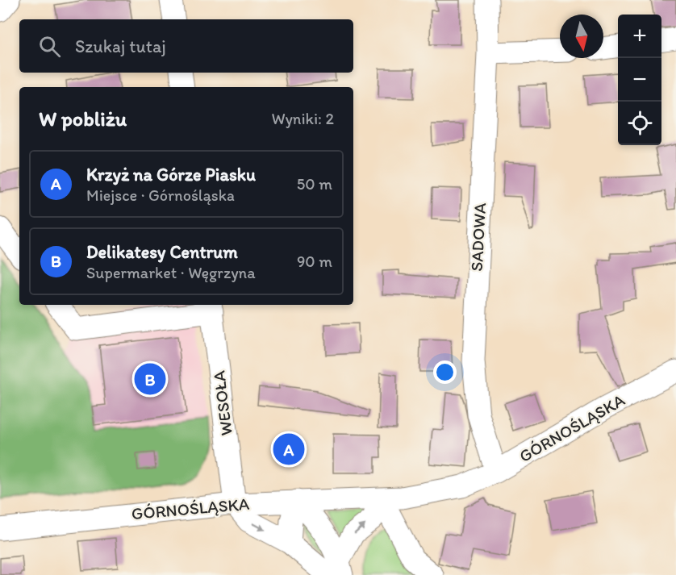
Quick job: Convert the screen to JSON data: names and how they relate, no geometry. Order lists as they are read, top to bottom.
{
  "streets": {
    "street": ["SADOWA", "WESOŁA", "GÓRNOŚLĄSKA"]
  },
  "crossings": [
    ["SADOWA", "GÓRNOŚLĄSKA"],
    ["WESOŁA", "GÓRNOŚLĄSKA"]
  ],
  "north": "bottom",
  "page": {
    "map_buttons": ["+", "−"],
    "search": "Szukaj tutaj",
    "heading": ["W pobliżu", "Wyniki: 2"],
    "list": [
      {
        "mark": "A",
        "name": "Krzyż na Górze Piasku",
        "note": "Miejsce · Górnośląska",
        "value": "50 m"
      },
      {
        "mark": "B",
        "name": "Delikatesy Centrum",
        "note": "Supermarket · Węgrzyna",
        "value": "90 m"
      }
    ],
    "pins": ["B", "A"]
  }
}
